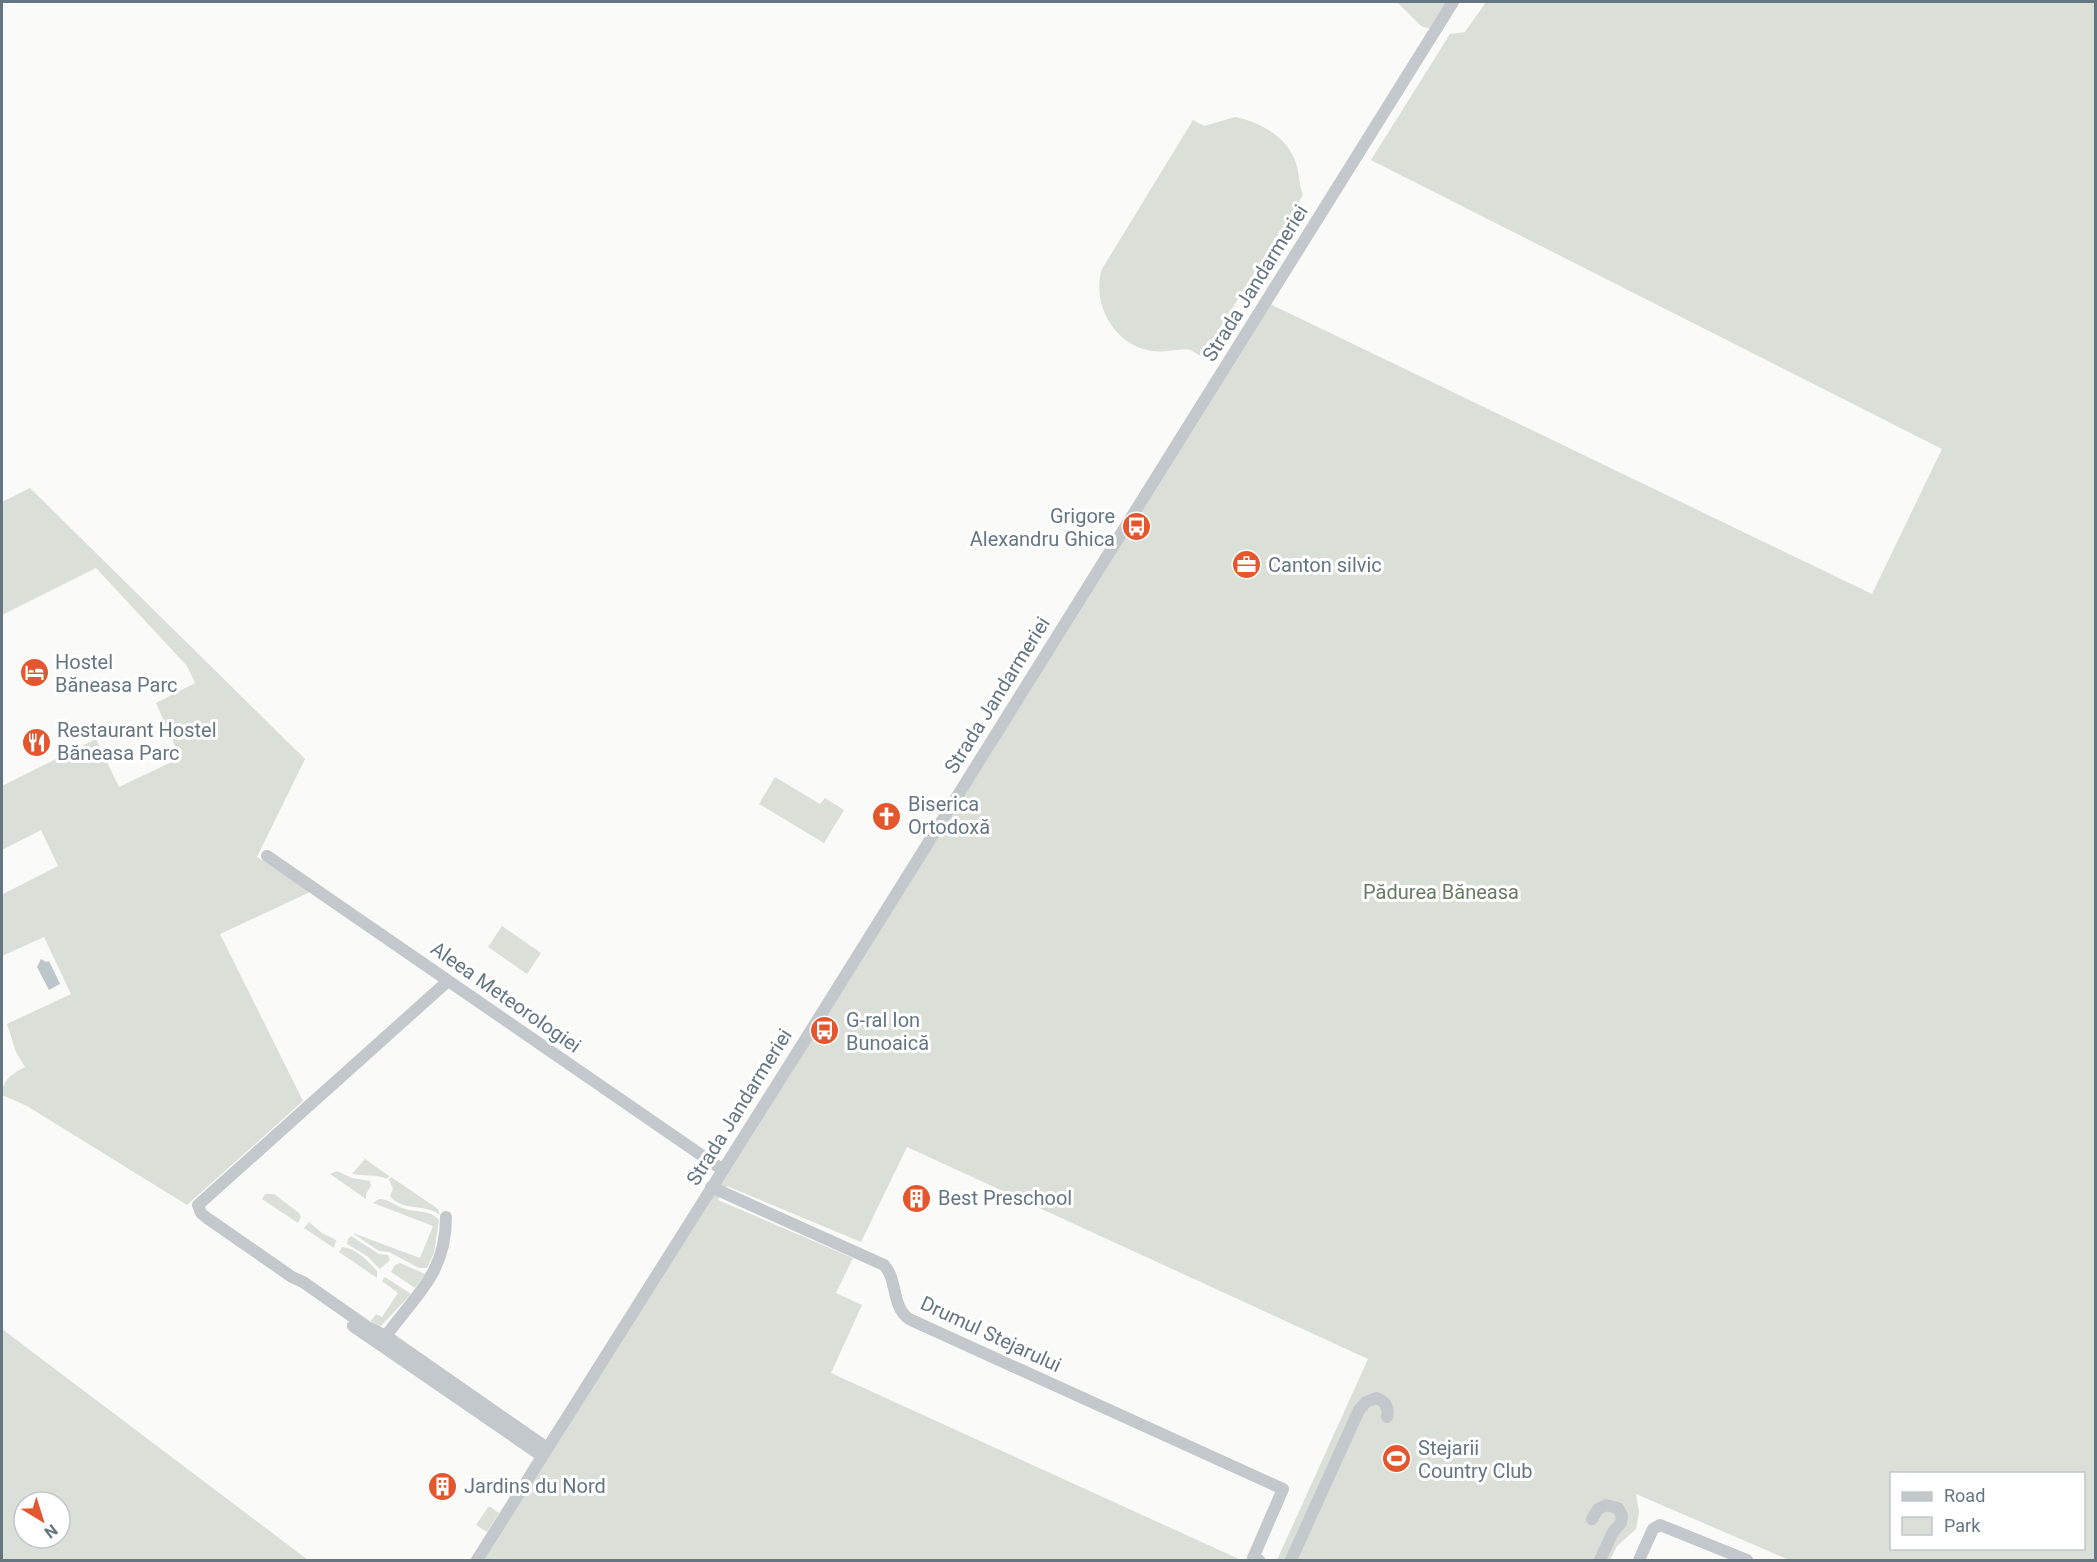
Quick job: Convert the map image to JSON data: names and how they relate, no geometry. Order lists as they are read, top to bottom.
{
  "streets": {
    "street": ["Strada Jandarmeriei", "Aleea Meteorologiei", "Drumul Stejarului"]
  },
  "crossings": [
    ["Strada Jandarmeriei", "Aleea Meteorologiei"],
    ["Strada Jandarmeriei", "Drumul Stejarului"]
  ],
  "parks": ["Pădurea Băneasa"],
  "places": {
    "bus stop": ["Grigore Alexandru Ghica", "G-ral Ion Bunoaică"],
    "office": ["Canton silvic"],
    "hotel": ["Hostel Băneasa Parc"],
    "restaurant": ["Restaurant Hostel Băneasa Parc"],
    "church": ["Biserica Ortodoxă"],
    "building": ["Best Preschool", "Jardins du Nord"],
    "sports": ["Stejarii Country Club"]
  },
  "legend": ["Road", "Park"],
  "north": "bottom right"
}
